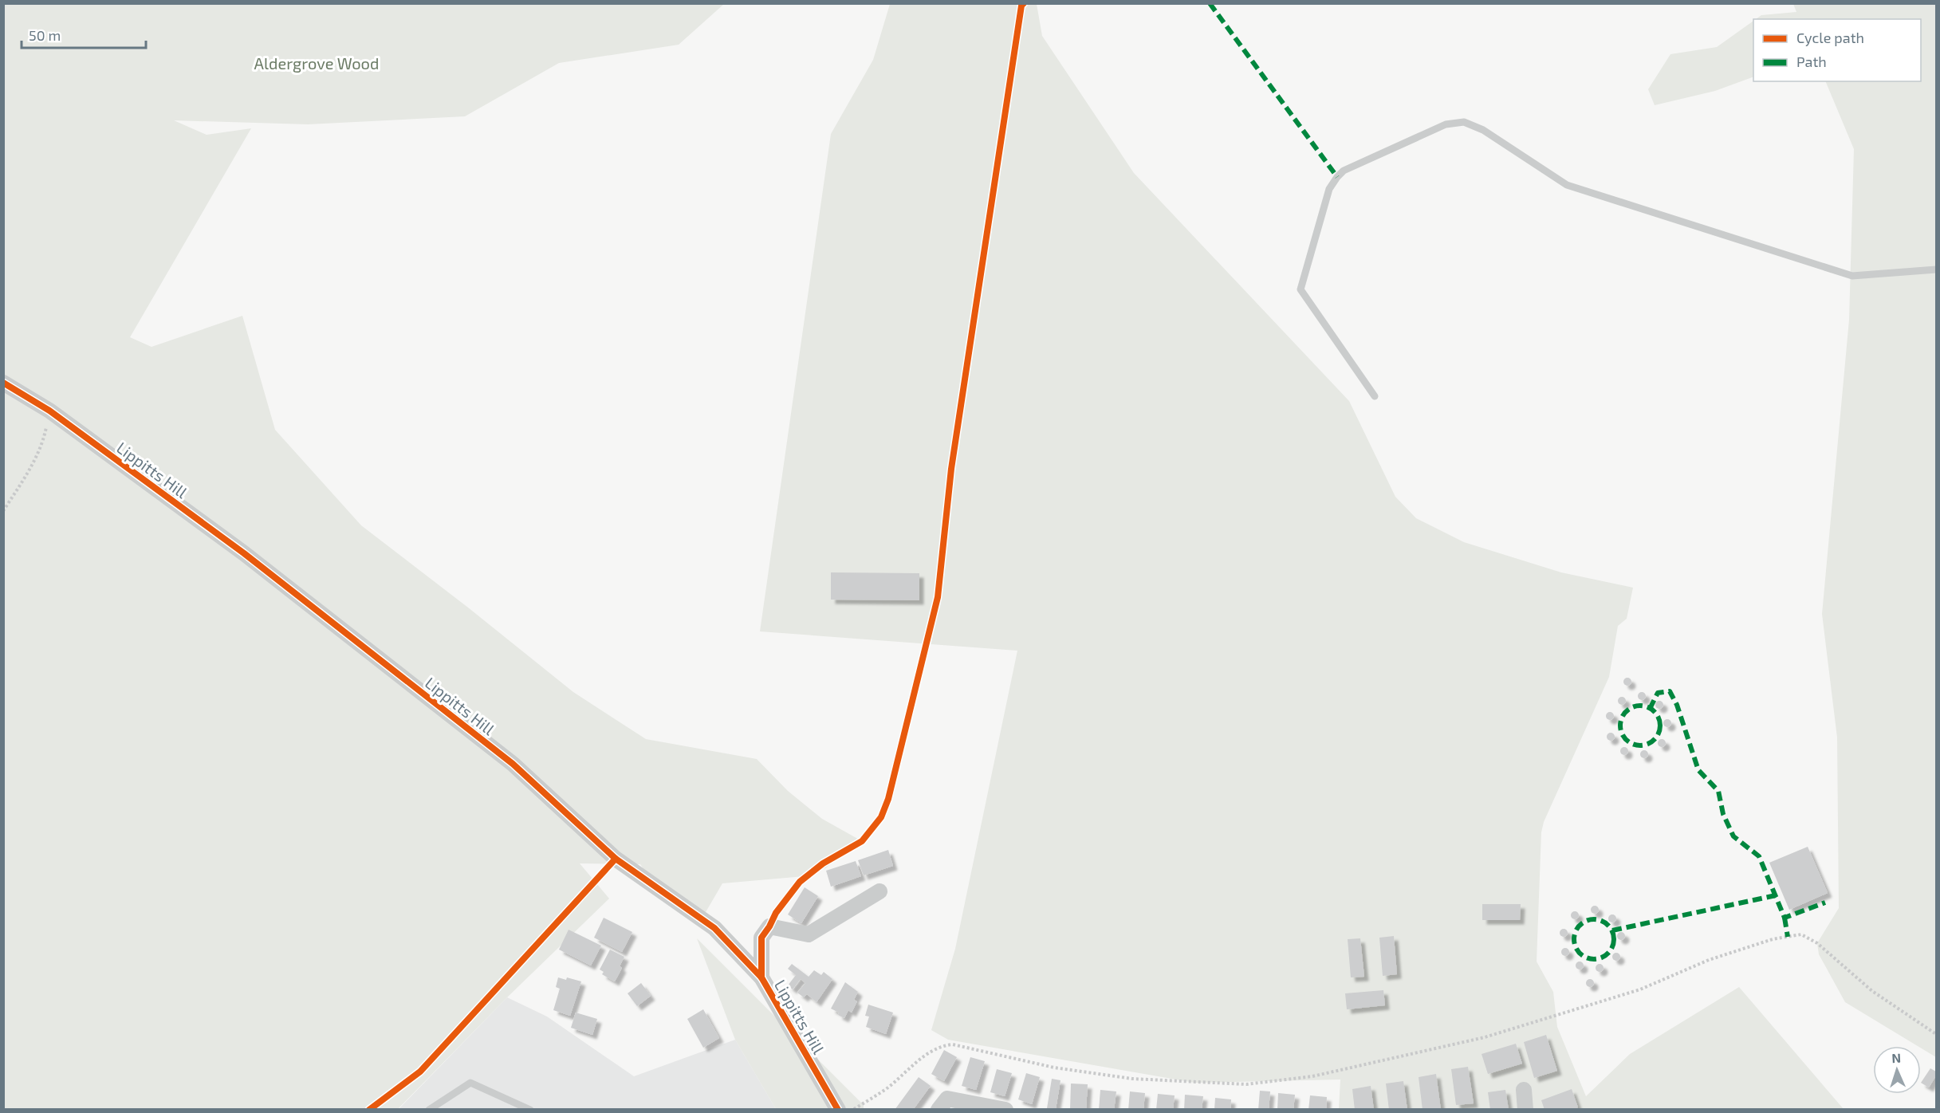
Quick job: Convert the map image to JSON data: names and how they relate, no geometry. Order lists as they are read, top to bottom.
{
  "streets": {
    "street": ["Lippitts Hill"]
  },
  "parks": ["Aldergrove Wood"],
  "legend": ["Cycle path", "Path"],
  "scale_bar": "50 m",
  "north": "top"
}
